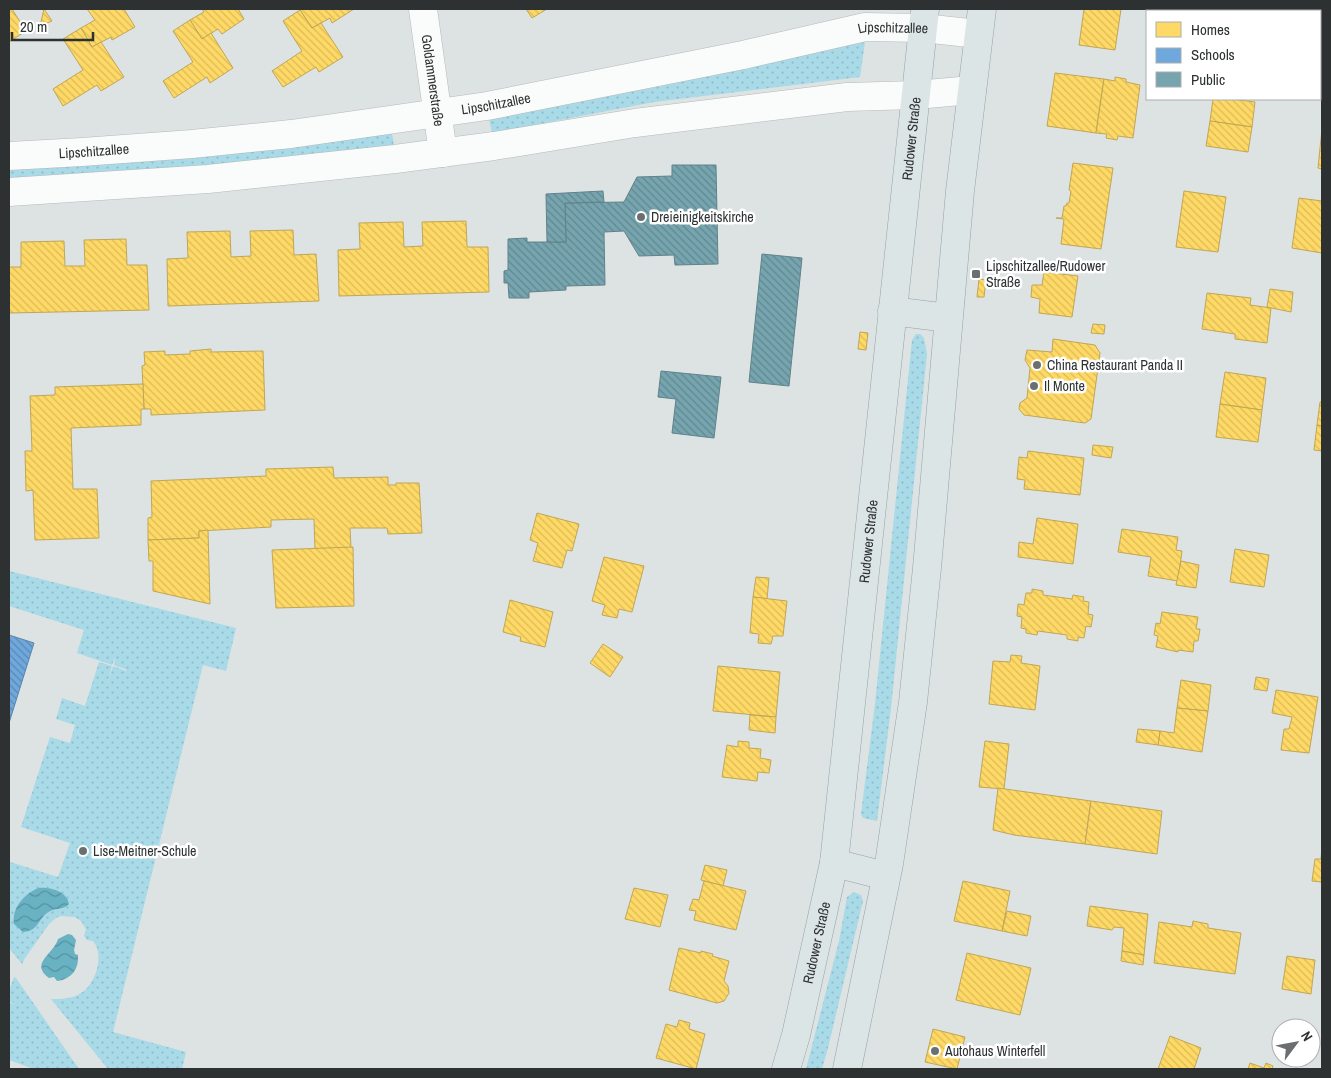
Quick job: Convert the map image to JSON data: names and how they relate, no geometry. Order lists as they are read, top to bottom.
{
  "streets": {
    "main road": ["Rudower Straße"],
    "street": ["Lipschitzallee", "Goldammerstraße"]
  },
  "crossings": [
    ["Lipschitzallee", "Goldammerstraße"],
    ["Lipschitzallee", "Rudower Straße"]
  ],
  "places": {
    "other": [
      "Dreieinigkeitskirche",
      "China Restaurant Panda II",
      "Il Monte",
      "Lise-Meitner-Schule",
      "Autohaus Winterfell"
    ],
    "transit": ["Lipschitzallee/Rudower Straße"]
  },
  "legend": ["Homes", "Schools", "Public"],
  "scale_bar": "20 m",
  "north": "top right"
}
